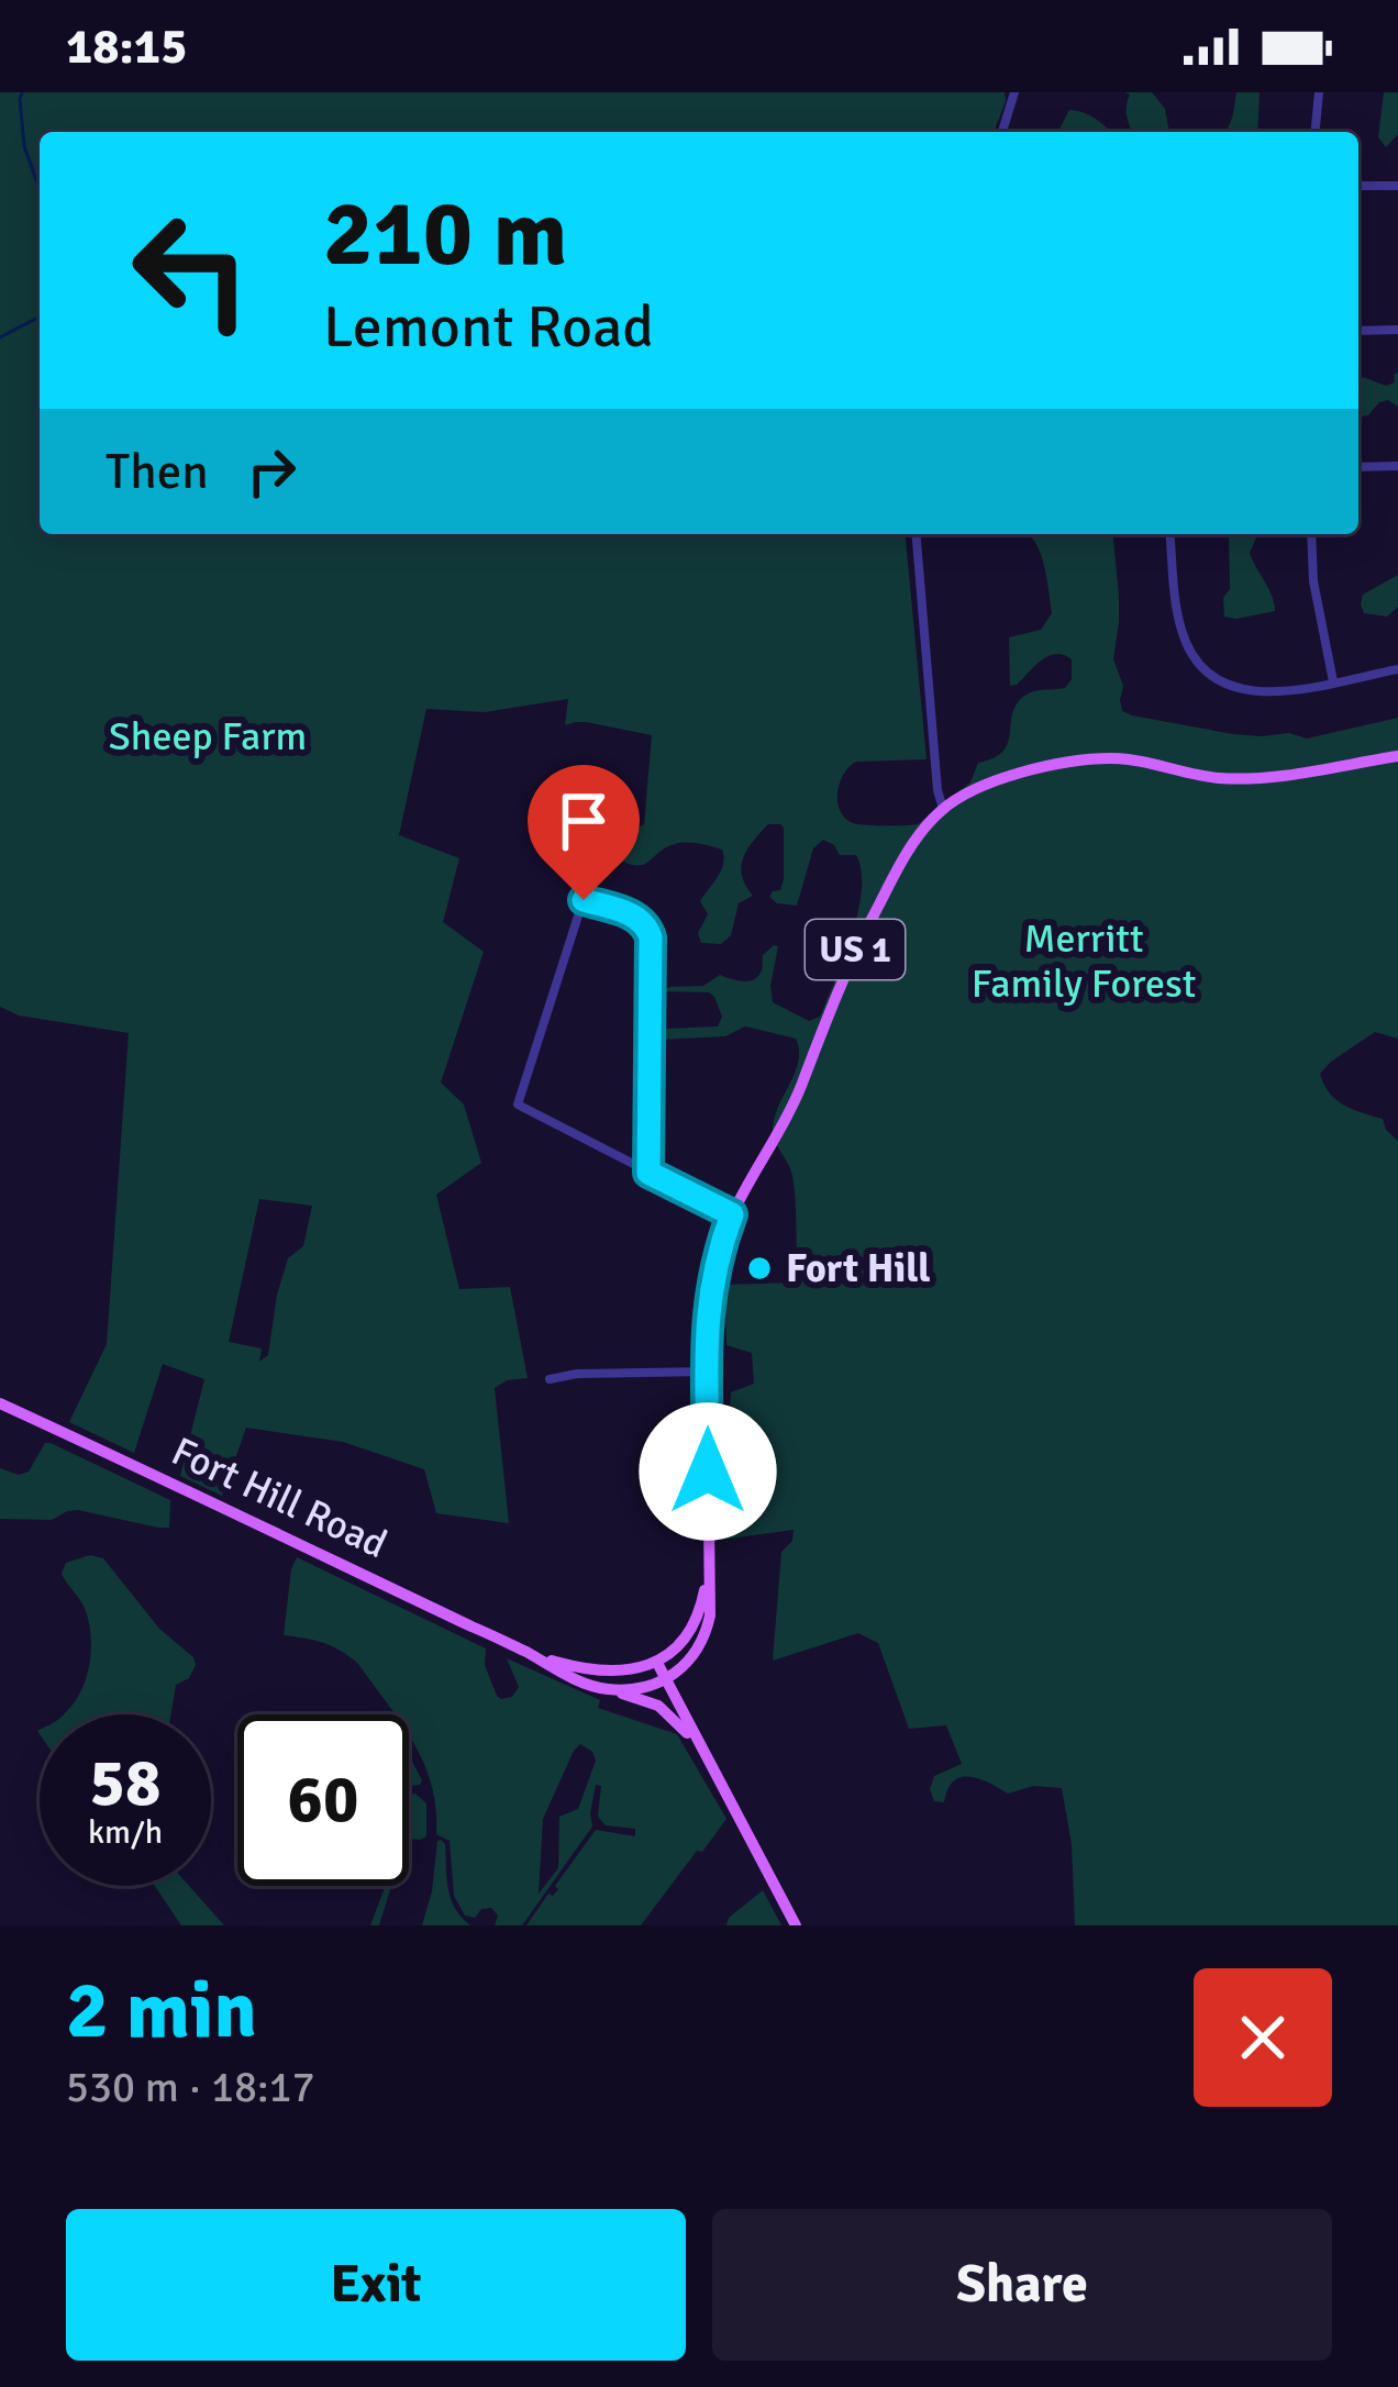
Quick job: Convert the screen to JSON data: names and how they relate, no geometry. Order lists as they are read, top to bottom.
{
  "streets": {
    "main road": ["US 1", "Fort Hill Road"]
  },
  "crossings": [
    ["US 1", "Fort Hill Road"]
  ],
  "parks": ["Sheep Farm", "Merritt Family Forest"],
  "places": ["Fort Hill"],
  "page": {
    "status": "18:15",
    "turn": ["210 m", "Lemont Road"],
    "then": "Then",
    "speed": "58 km/h",
    "limit": "60",
    "heading": ["2 min", "530 m · 18:17"],
    "buttons": ["Exit", "Share"]
  }
}
